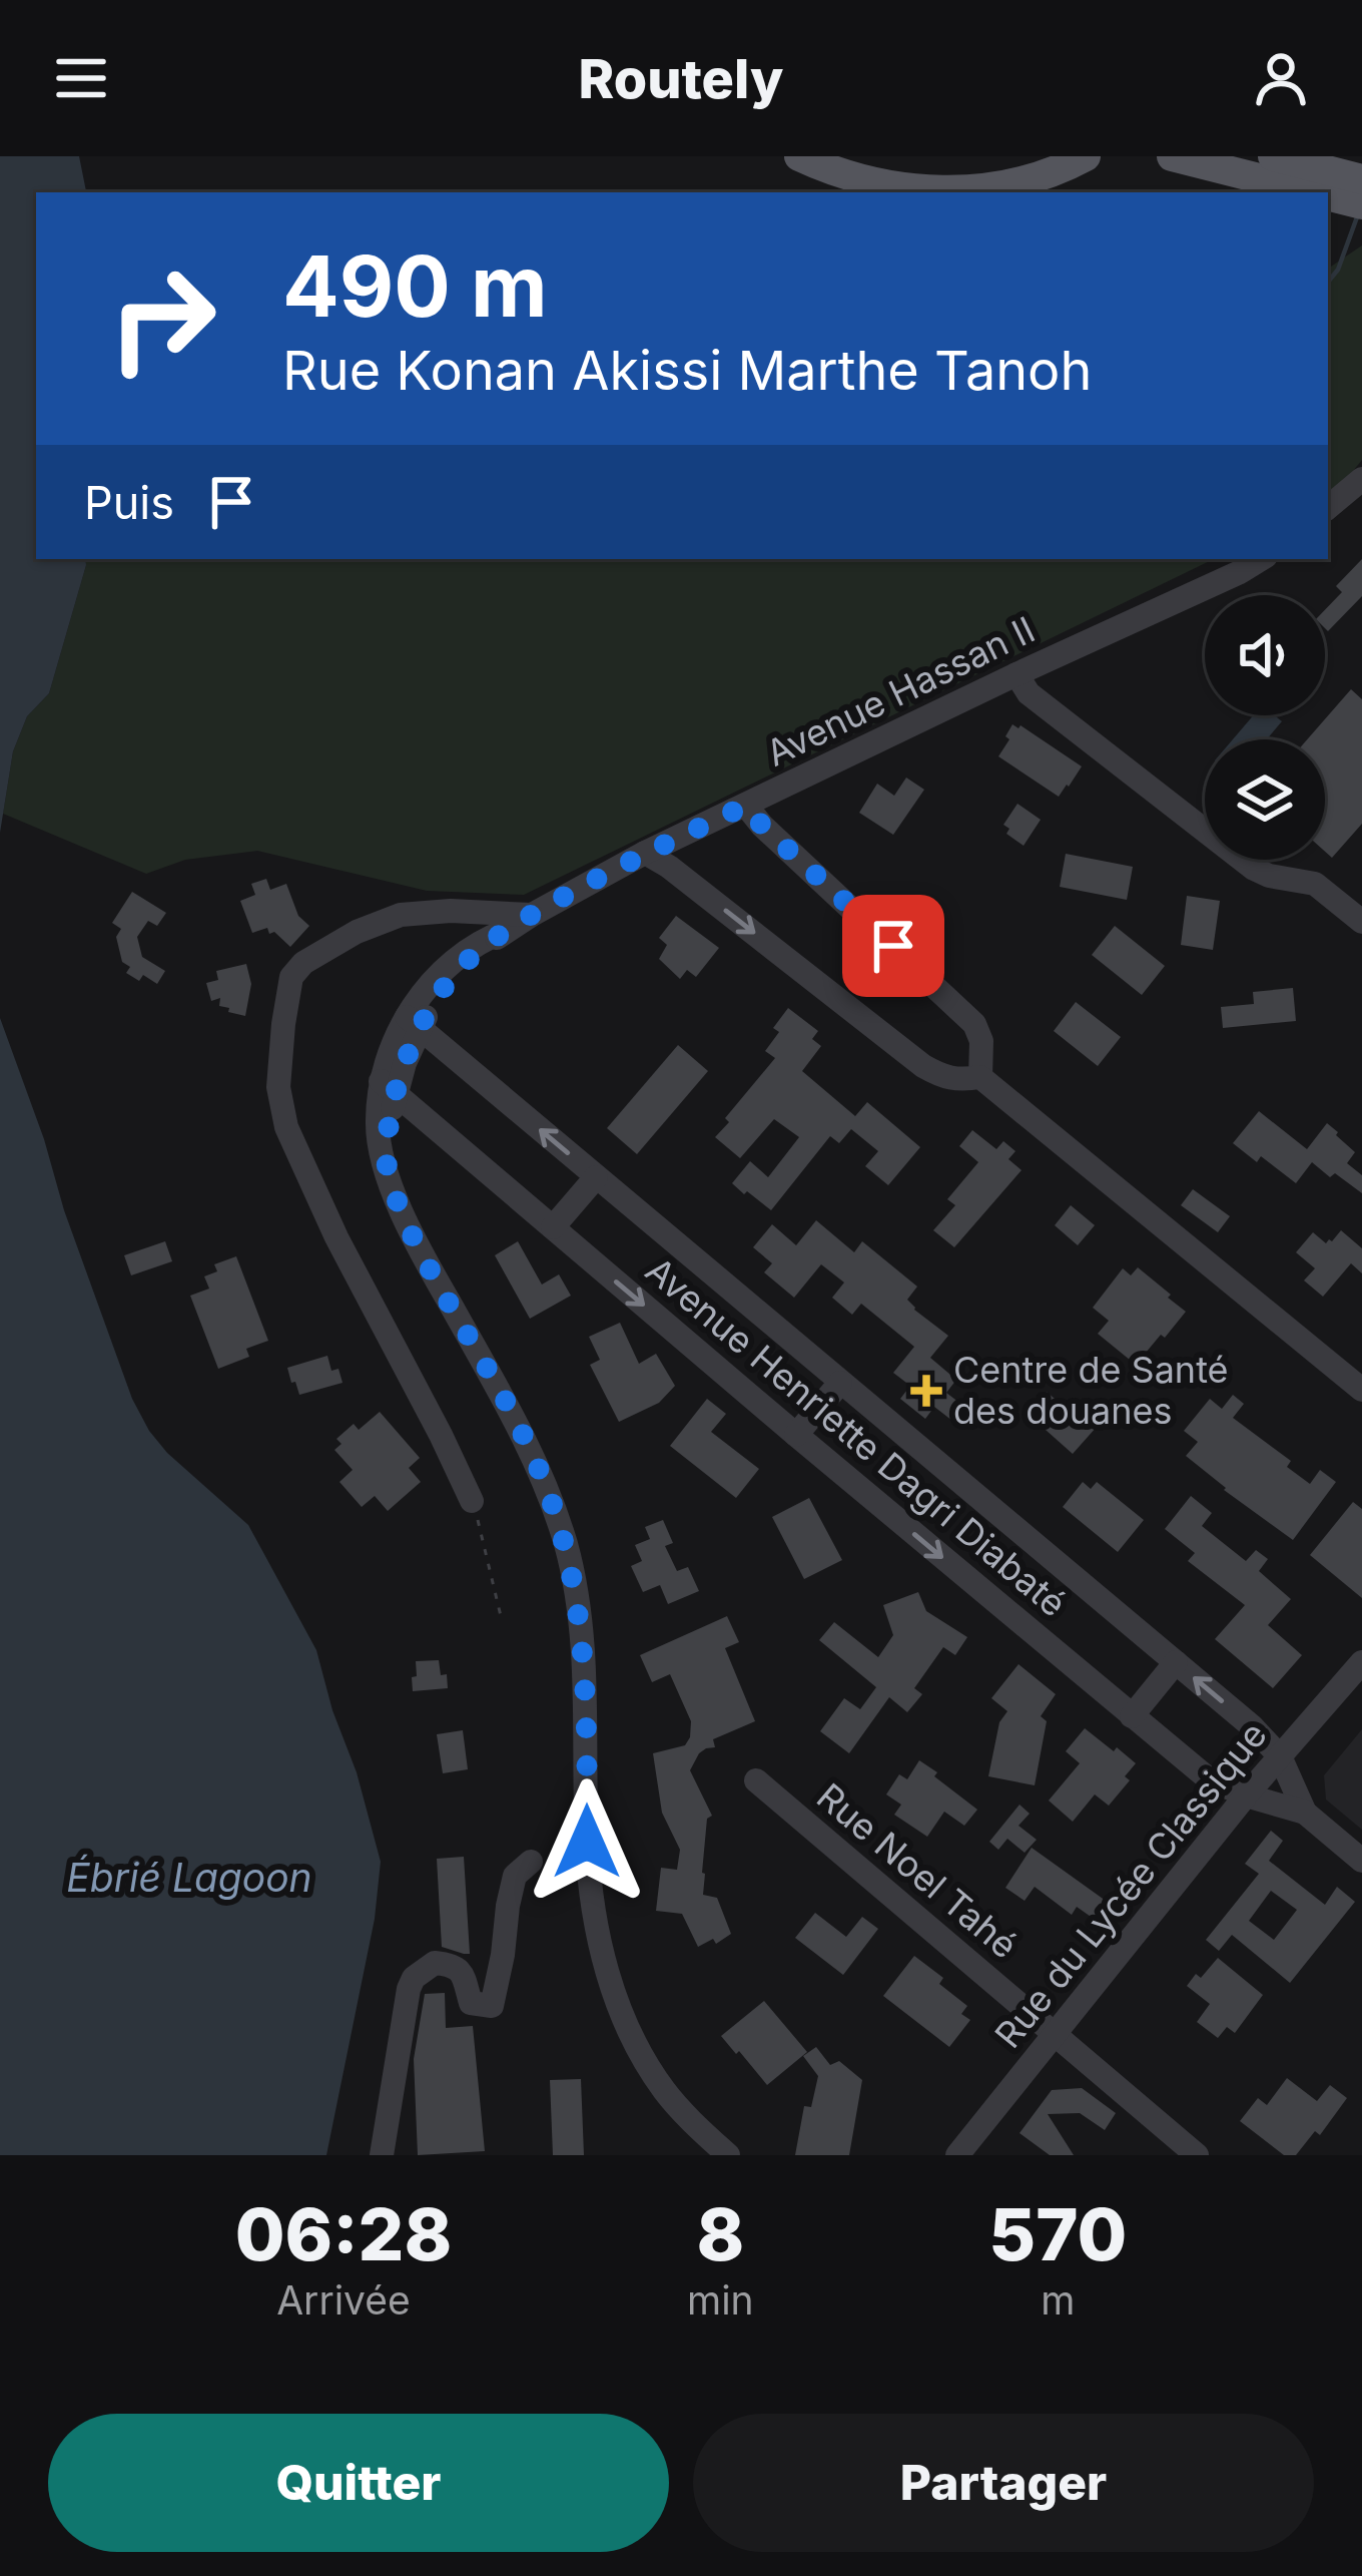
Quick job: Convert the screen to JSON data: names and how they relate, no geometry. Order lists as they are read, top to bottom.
{
  "streets": {
    "street": [
      "Avenue Hassan II",
      "Avenue Henriette Dagri Diabaté",
      "Rue Noel Tahé",
      "Rue du Lycée Classique"
    ]
  },
  "crossings": [
    ["Avenue Hassan II", "Avenue Henriette Dagri Diabaté"],
    ["Avenue Henriette Dagri Diabaté", "Rue du Lycée Classique"],
    ["Rue Noel Tahé", "Rue du Lycée Classique"]
  ],
  "water": ["Ébrié Lagoon"],
  "places": {
    "health": ["Centre de Santé des douanes"]
  },
  "page": {
    "header": "Routely",
    "turn": ["490 m", "Rue Konan Akissi Marthe Tanoh"],
    "then": "Puis",
    "eta": [
      "06:28",
      "Arrivée",
      "8",
      "min",
      "570",
      "m"
    ],
    "buttons": ["Quitter", "Partager"]
  }
}
